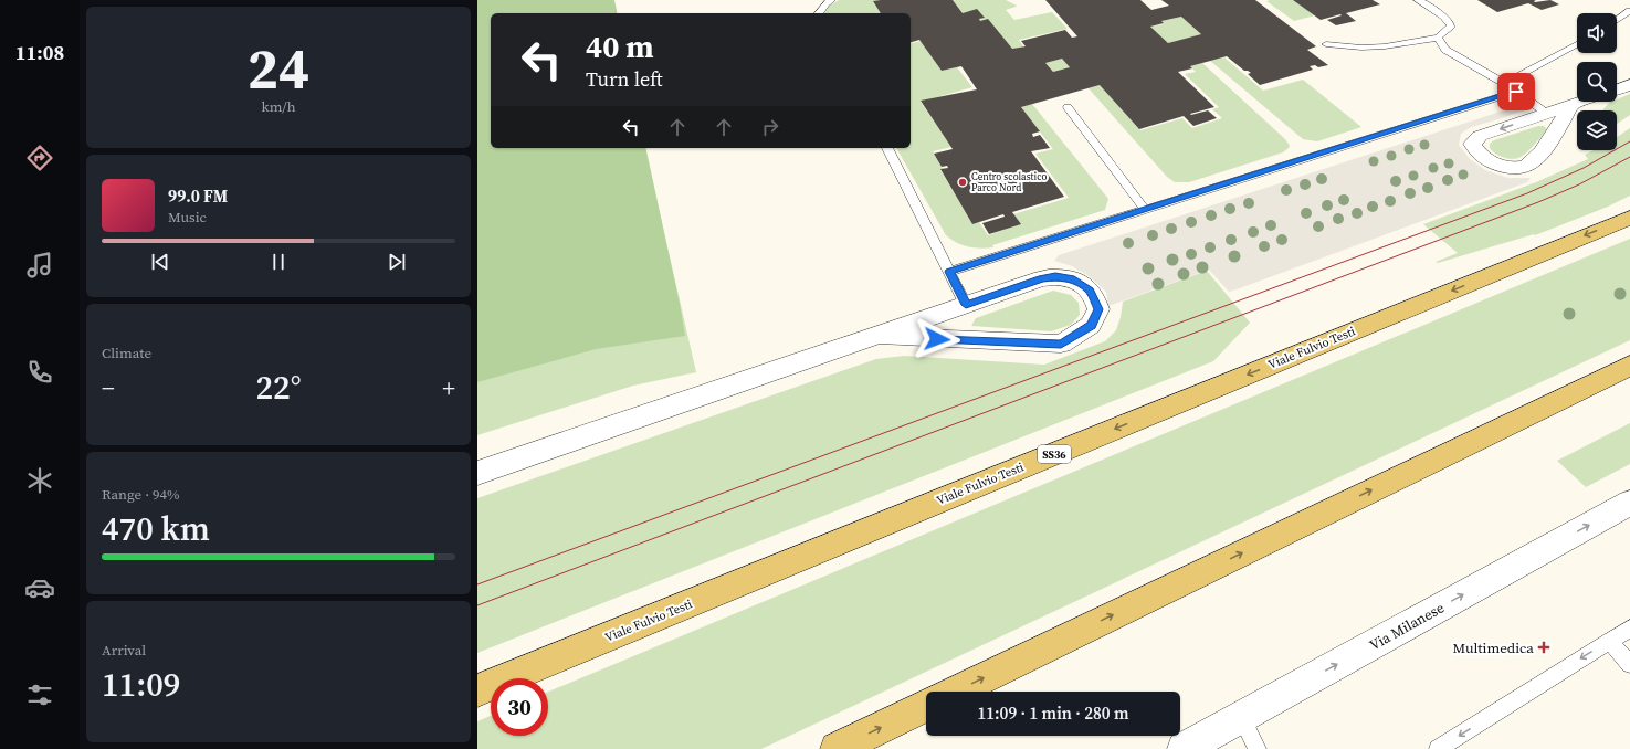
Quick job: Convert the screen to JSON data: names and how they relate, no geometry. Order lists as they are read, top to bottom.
{
  "streets": {
    "main road": ["Viale Fulvio Testi", "SS36"],
    "street": ["Via Milanese"]
  },
  "one_way": ["Via Milanese"],
  "places": {
    "other": ["Centro scolastico Parco Nord"],
    "health": ["Multimedica"]
  },
  "page": {
    "tabs": "11:08",
    "tile": [
      ["24", "km/h"],
      "Climate",
      ["Range · 94%", "470 km"],
      ["Arrival", "11:09"]
    ],
    "turn": ["40 m", "Turn left"],
    "song": ["99.0 FM", "Music"],
    "heat": ["−", "22°", "+"],
    "limit": "30",
    "trip": "11:09 · 1 min · 280 m"
  }
}
